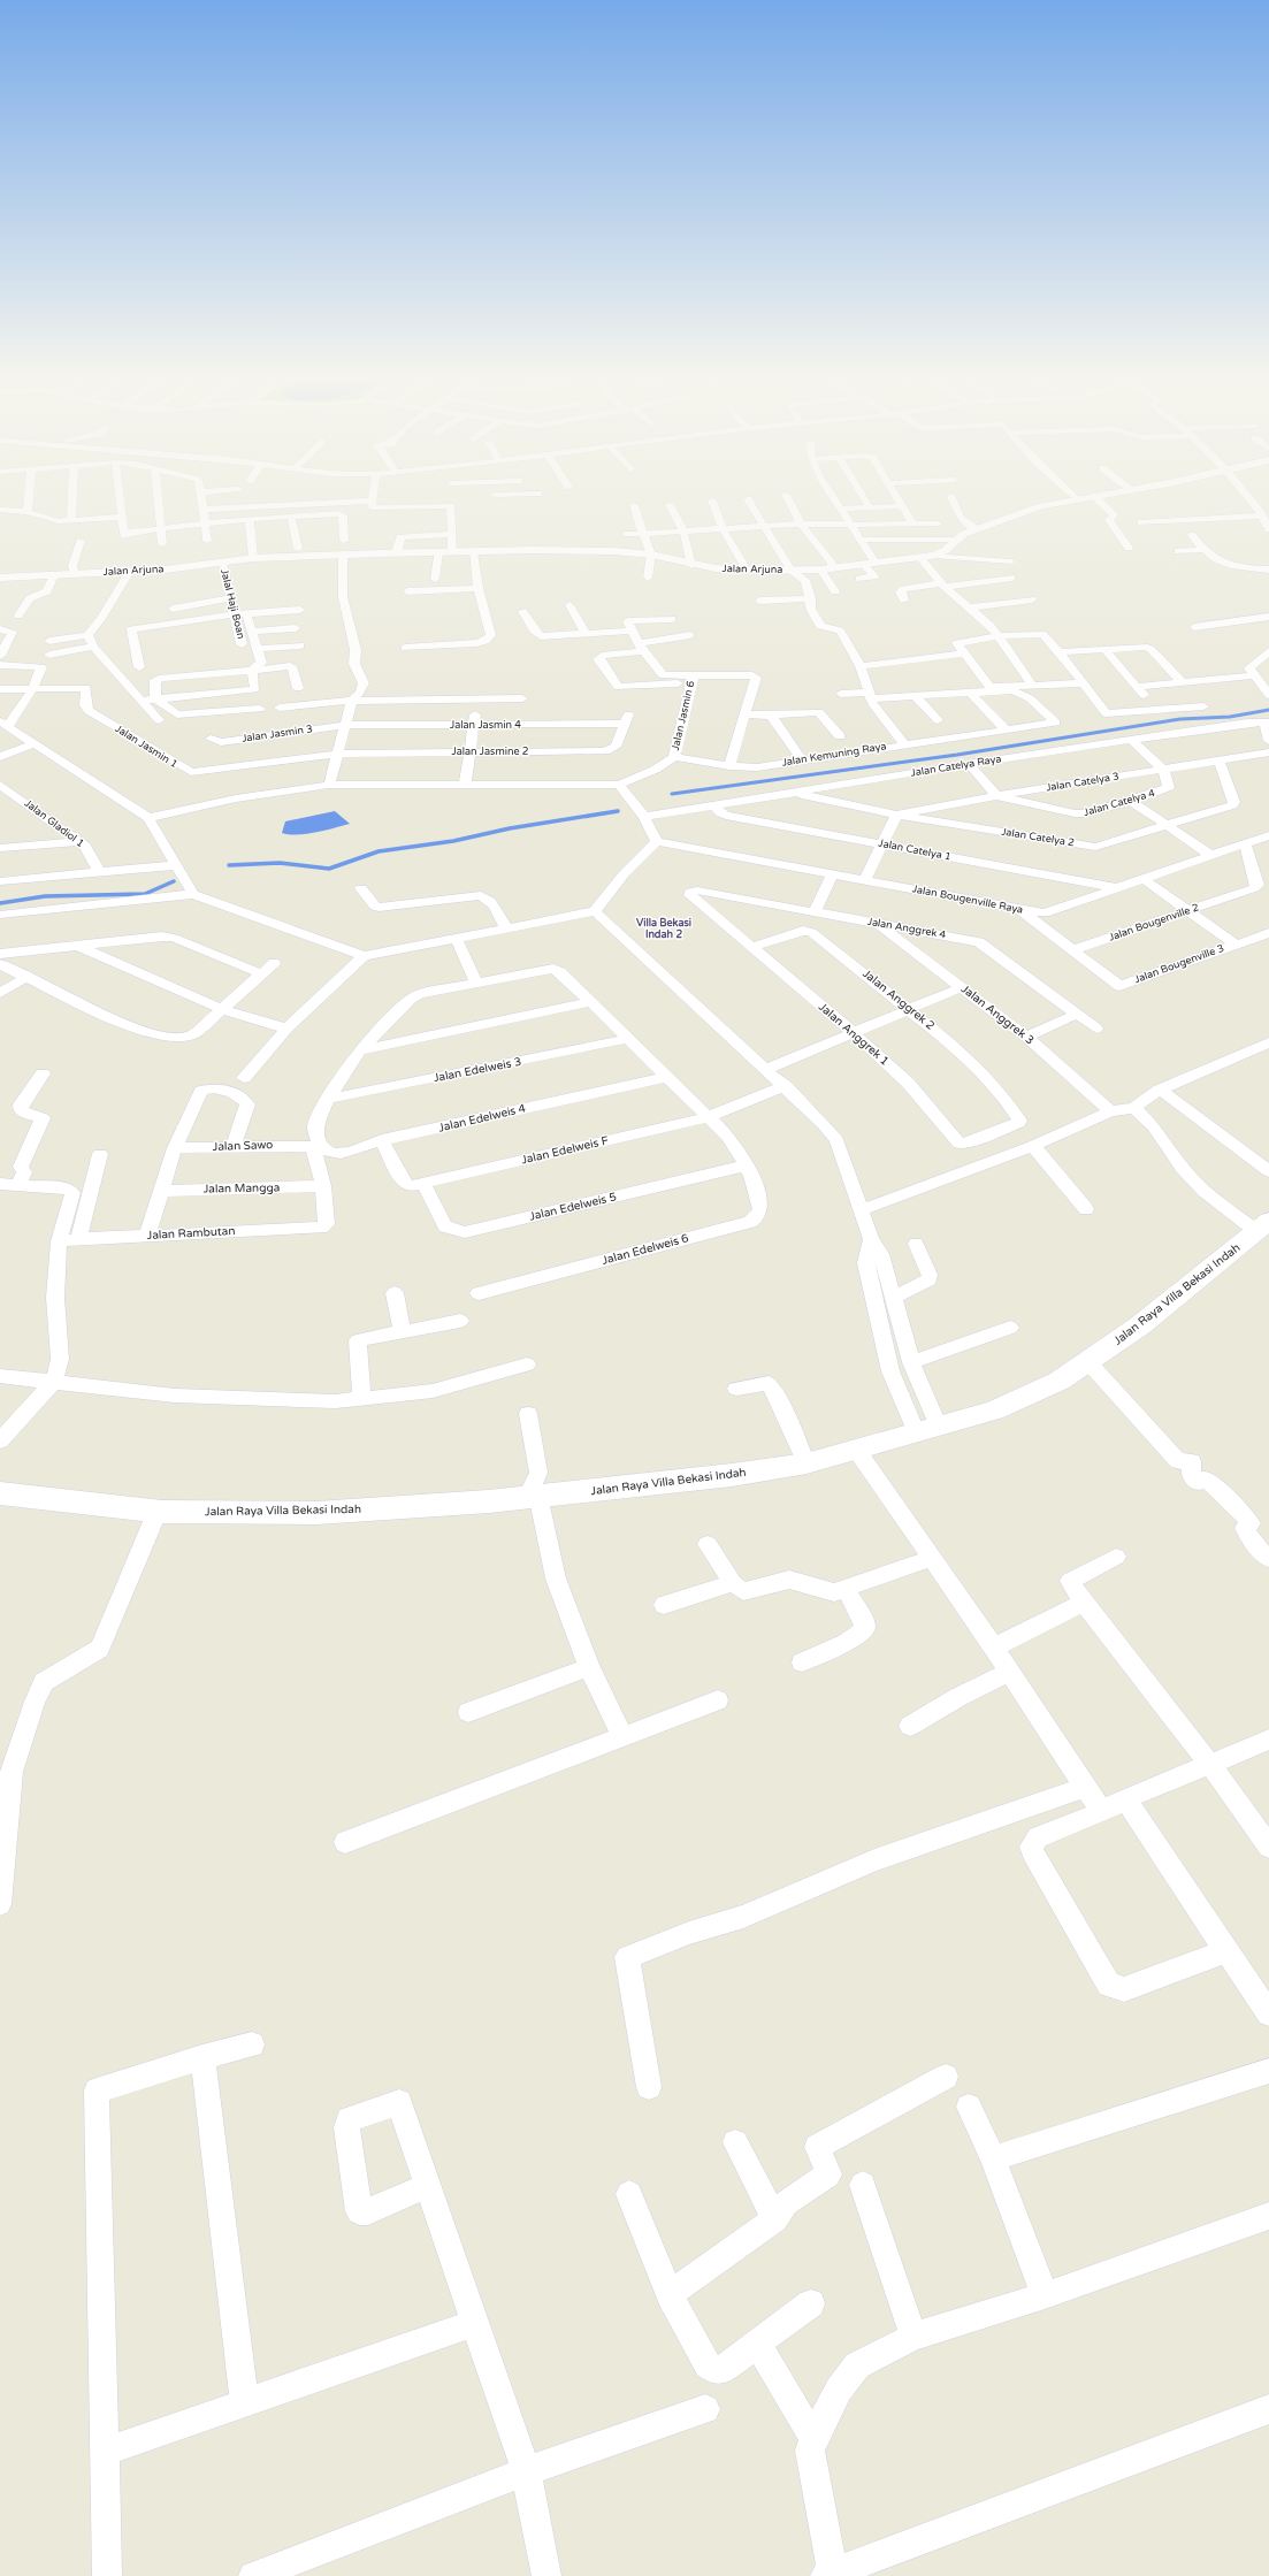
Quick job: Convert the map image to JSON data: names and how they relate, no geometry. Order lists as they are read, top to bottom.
{
  "streets": {
    "main road": ["Jalan Raya Villa Bekasi Indah"],
    "street": [
      "Jalan Arjuna",
      "Jalal Haji Boan",
      "Jalan Jasmin 6",
      "Jalan Jasmin 4",
      "Jalan Jasmin 3",
      "Jalan Jasmin 1",
      "Jalan Jasmine 2",
      "Jalan Kemuning Raya",
      "Jalan Catelya Raya",
      "Jalan Catelya 3",
      "Jalan Catelya 4",
      "Jalan Gladiol 1",
      "Jalan Catelya 2",
      "Jalan Catelya 1",
      "Jalan Bougenville Raya",
      "Jalan Bougenville 2",
      "Jalan Anggrek 4",
      "Jalan Bougenville 3",
      "Jalan Anggrek 2",
      "Jalan Anggrek 3",
      "Jalan Anggrek 1",
      "Jalan Edelweis 3",
      "Jalan Edelweis 4",
      "Jalan Sawo",
      "Jalan Edelweis F",
      "Jalan Mangga",
      "Jalan Edelweis 5",
      "Jalan Rambutan",
      "Jalan Edelweis 6"
    ]
  },
  "crossings": [
    ["Jalan Arjuna", "Jalal Haji Boan"],
    ["Jalan Jasmin 6", "Jalan Kemuning Raya"],
    ["Jalan Jasmin 4", "Jalan Jasmin 3"],
    ["Jalan Jasmin 4", "Jalan Jasmine 2"],
    ["Jalan Jasmin 1", "Jalan Jasmine 2"],
    ["Jalan Catelya Raya", "Jalan Catelya 2"],
    ["Jalan Catelya Raya", "Jalan Catelya 1"],
    ["Jalan Catelya 3", "Jalan Catelya 4"],
    ["Jalan Catelya 3", "Jalan Catelya 2"],
    ["Jalan Catelya 1", "Jalan Bougenville Raya"],
    ["Jalan Bougenville Raya", "Jalan Bougenville 2"],
    ["Jalan Bougenville 2", "Jalan Bougenville 3"],
    ["Jalan Anggrek 4", "Jalan Anggrek 3"],
    ["Jalan Anggrek 4", "Jalan Anggrek 1"],
    ["Jalan Anggrek 2", "Jalan Anggrek 1"],
    ["Jalan Edelweis 3", "Jalan Edelweis 4"],
    ["Jalan Sawo", "Jalan Mangga"],
    ["Jalan Sawo", "Jalan Rambutan"],
    ["Jalan Edelweis F", "Jalan Edelweis 5"],
    ["Jalan Mangga", "Jalan Rambutan"],
    ["Jalan Edelweis 5", "Jalan Edelweis 6"]
  ],
  "districts": ["Villa Bekasi Indah 2"]
}
